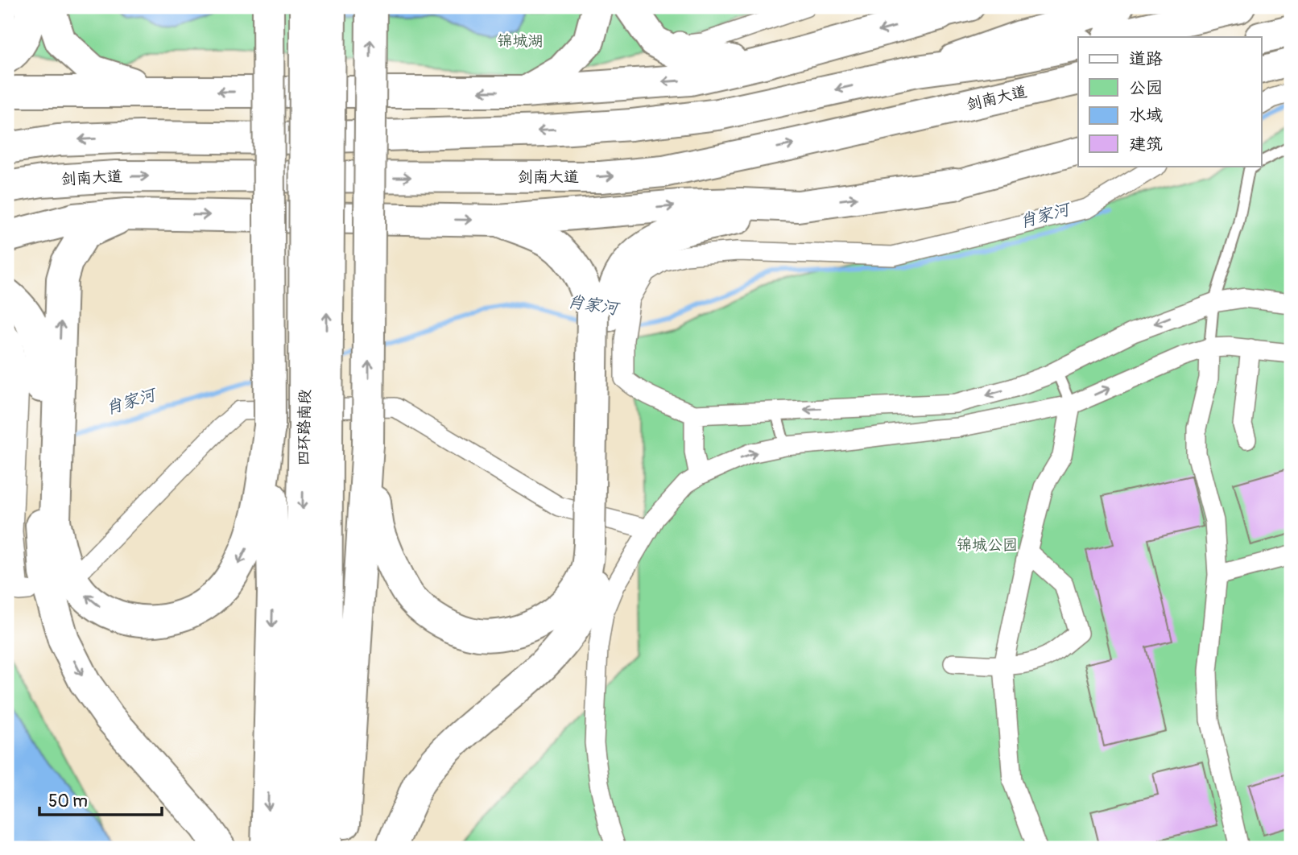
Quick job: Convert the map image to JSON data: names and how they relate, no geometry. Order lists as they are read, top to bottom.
{
  "streets": {
    "highway": ["剑南大道", "四环路南段"]
  },
  "water": ["肖家河"],
  "parks": ["锦城湖", "锦城公园"],
  "legend": [
    "道路",
    "公园",
    "水域",
    "建筑"
  ],
  "scale_bar": "50 m"
}
